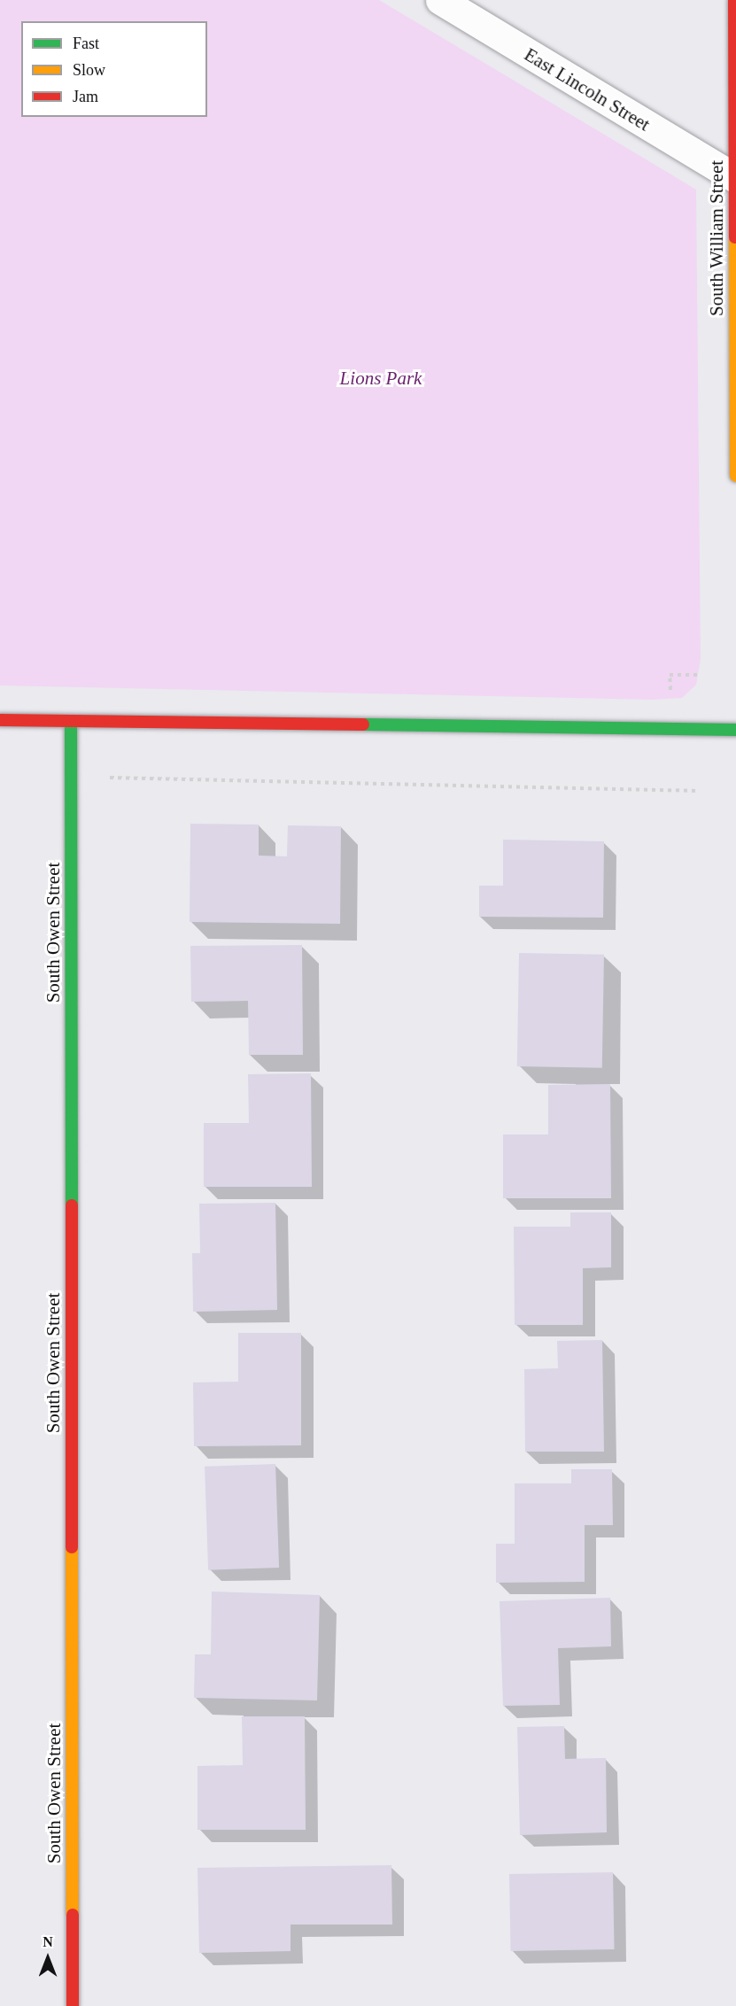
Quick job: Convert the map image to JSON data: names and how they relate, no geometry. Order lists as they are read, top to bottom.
{
  "streets": {
    "street": ["East Lincoln Street", "South William Street", "South Owen Street"]
  },
  "crossings": [
    ["East Lincoln Street", "South William Street"]
  ],
  "parks": ["Lions Park"],
  "legend": ["Fast", "Slow", "Jam"],
  "north": "top"
}
